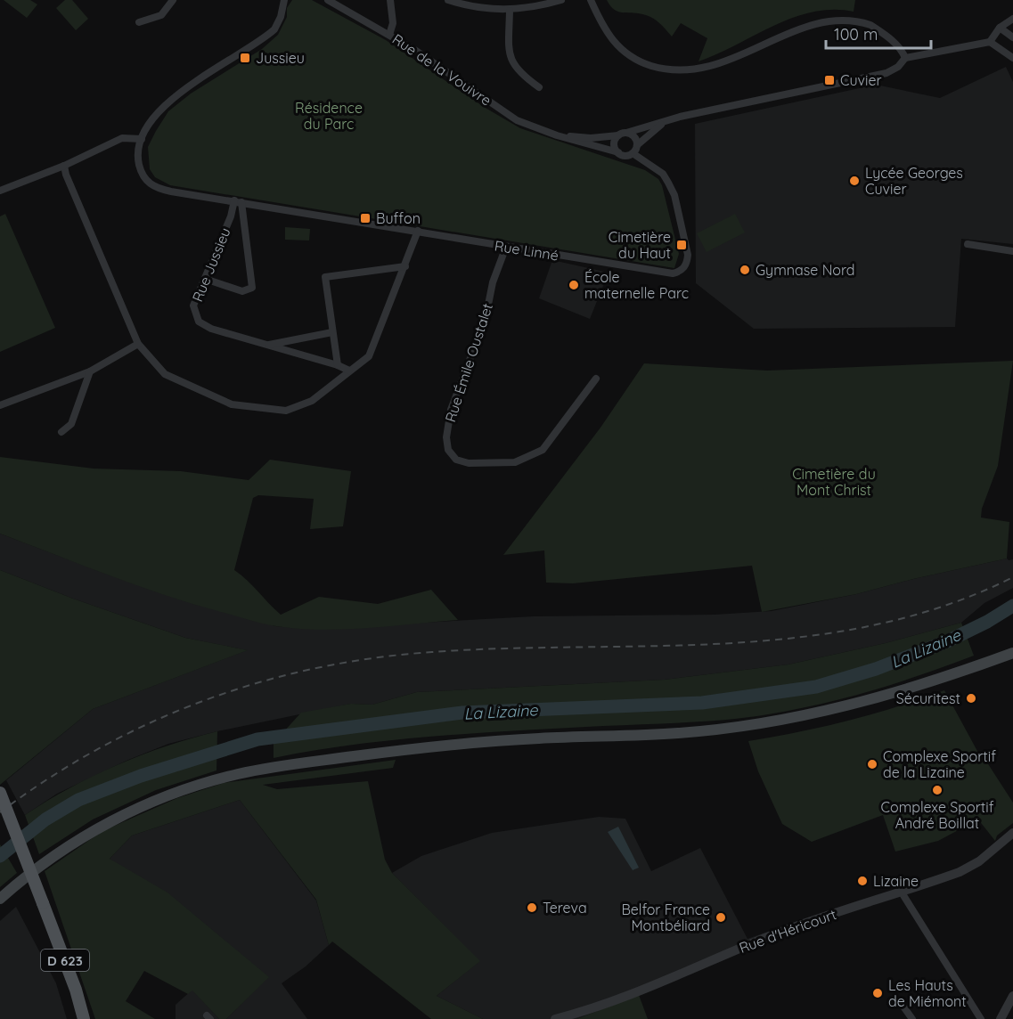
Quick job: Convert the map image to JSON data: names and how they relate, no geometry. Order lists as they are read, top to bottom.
{
  "streets": {
    "main road": ["D 623"],
    "street": [
      "Rue de la Vouivre",
      "Rue Linné",
      "Rue Jussieu",
      "Rue Émile Oustalet",
      "Rue d'Héricourt"
    ]
  },
  "crossings": [
    ["Rue de la Vouivre", "Rue Linné"],
    ["Rue Linné", "Rue Jussieu"],
    ["Rue Linné", "Rue Émile Oustalet"]
  ],
  "water": ["La Lizaine"],
  "parks": ["Résidence du Parc", "Cimetière du Mont Christ"],
  "places": {
    "transit": [
      "Jussieu",
      "Cuvier",
      "Buffon",
      "Cimetière du Haut"
    ],
    "other": [
      "Lycée Georges Cuvier",
      "Gymnase Nord",
      "École maternelle Parc",
      "Sécuritest",
      "Complexe Sportif de la Lizaine",
      "Complexe Sportif André Boillat",
      "Lizaine",
      "Tereva",
      "Belfor France Montbéliard",
      "Les Hauts de Miémont"
    ]
  },
  "scale_bar": "100 m"
}
